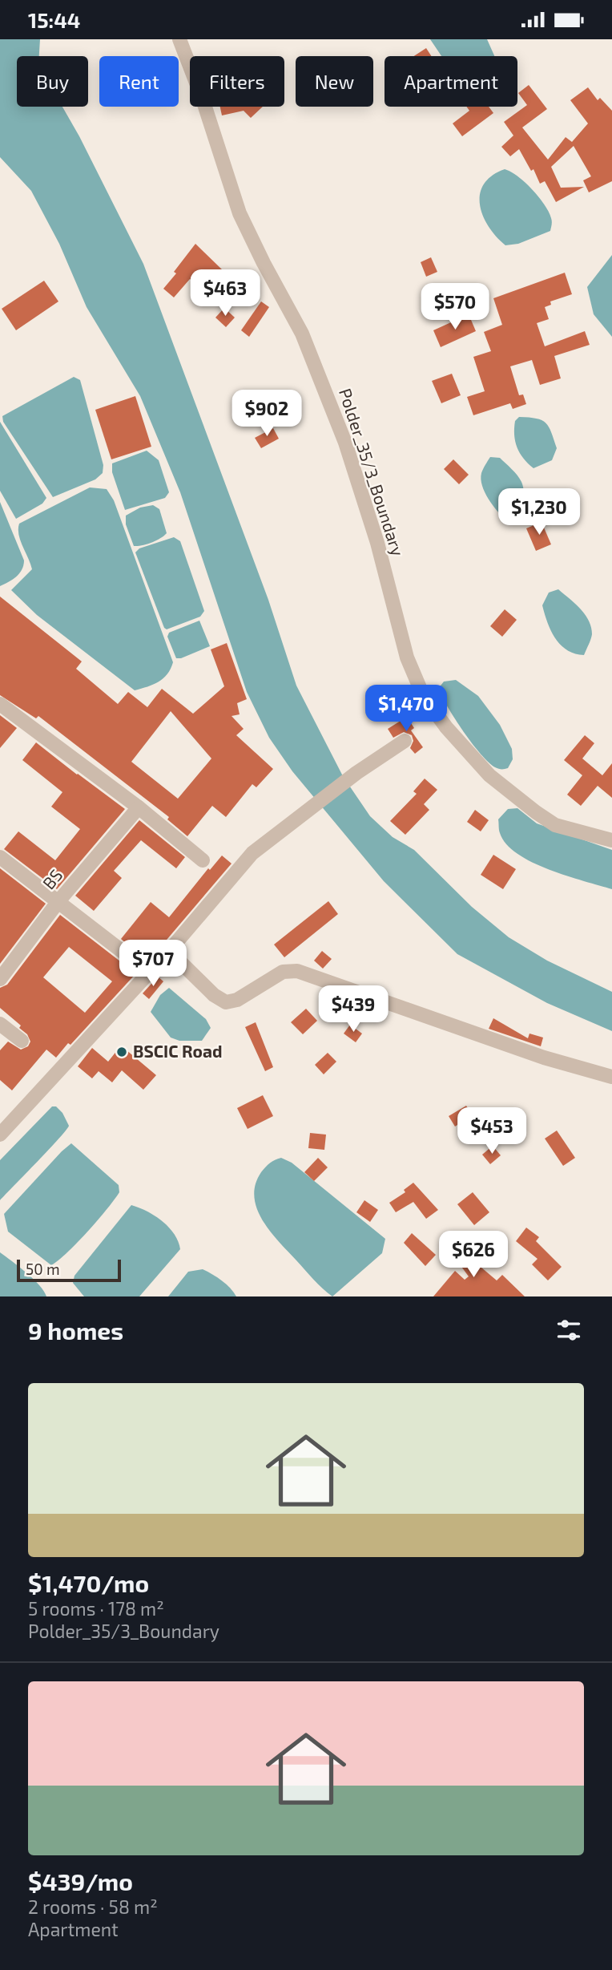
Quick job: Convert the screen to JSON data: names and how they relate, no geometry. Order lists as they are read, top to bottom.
{
  "streets": {
    "street": ["Polder_35/3_Boundary", "BS"]
  },
  "places": ["BSCIC Road"],
  "scale_bar": "50 m",
  "page": {
    "status": "15:44",
    "chip": [
      "Buy",
      "Rent",
      "Filters",
      "New",
      "Apartment"
    ],
    "price": [
      "$463",
      "$570",
      "$902",
      "$1,230",
      "$1,470",
      "$707",
      "$439",
      "$453",
      "$626"
    ],
    "scale": "50 m",
    "heading": "9 homes",
    "list": [
      {
        "name": "$1,470/mo",
        "note": "5 rooms · 178 m² · Polder_35/3_Boundary"
      },
      {
        "name": "$439/mo",
        "note": "2 rooms · 58 m² · Apartment"
      }
    ]
  }
}
